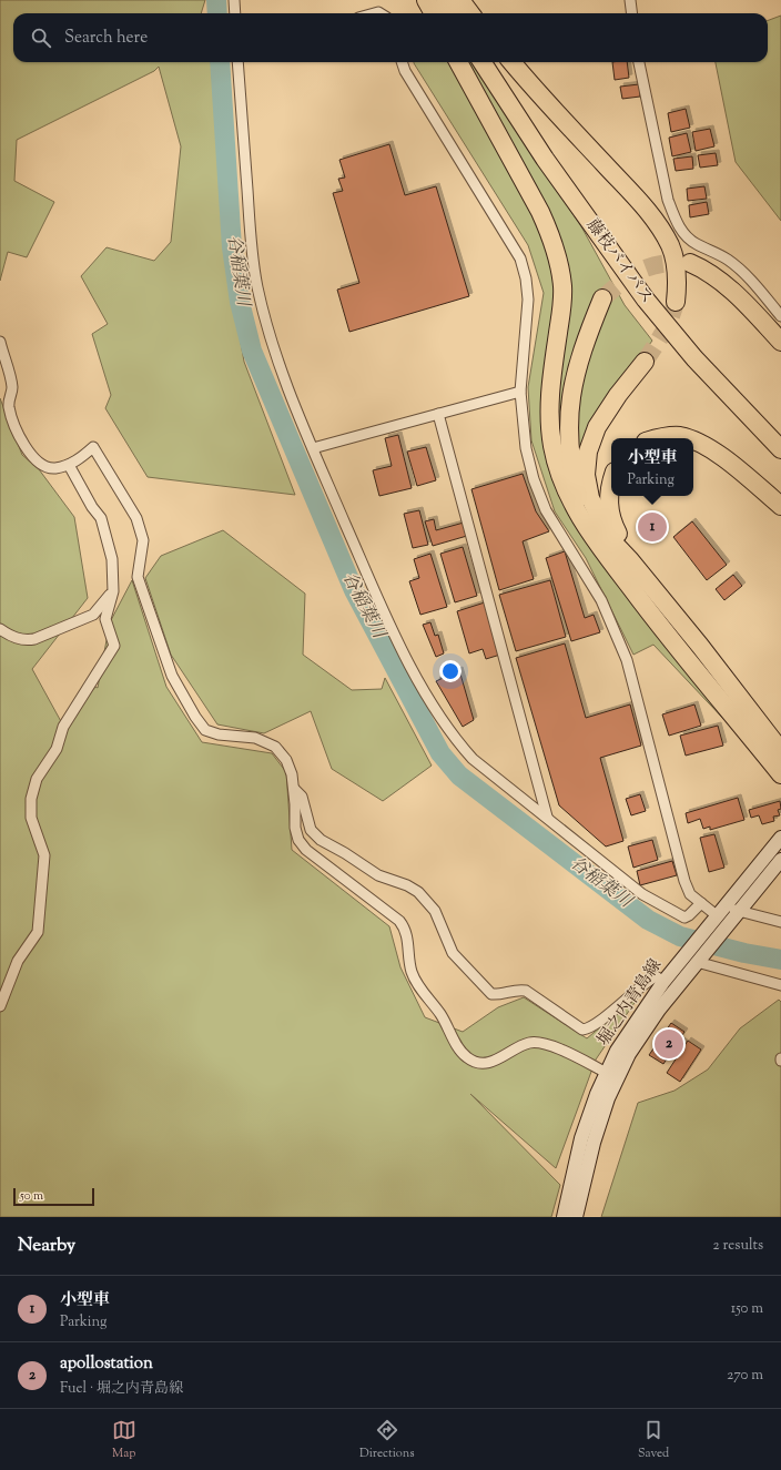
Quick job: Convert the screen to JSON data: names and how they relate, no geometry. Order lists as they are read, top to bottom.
{
  "streets": {
    "highway": ["藤枝バイパス"],
    "main road": ["堀之内青島線"]
  },
  "water": ["谷稲葉川"],
  "scale_bar": "50 m",
  "page": {
    "search": "Search here",
    "popup": ["小型車", "Parking"],
    "pins": ["1", "2"],
    "scale": "50 m",
    "heading": ["Nearby", "2 results"],
    "list": [
      {
        "mark": "1",
        "name": "小型車",
        "note": "Parking",
        "value": "150 m"
      },
      {
        "mark": "2",
        "name": "apollostation",
        "note": "Fuel · 堀之内青島線",
        "value": "270 m"
      }
    ],
    "nav": ["Map", "Directions", "Saved"]
  }
}
